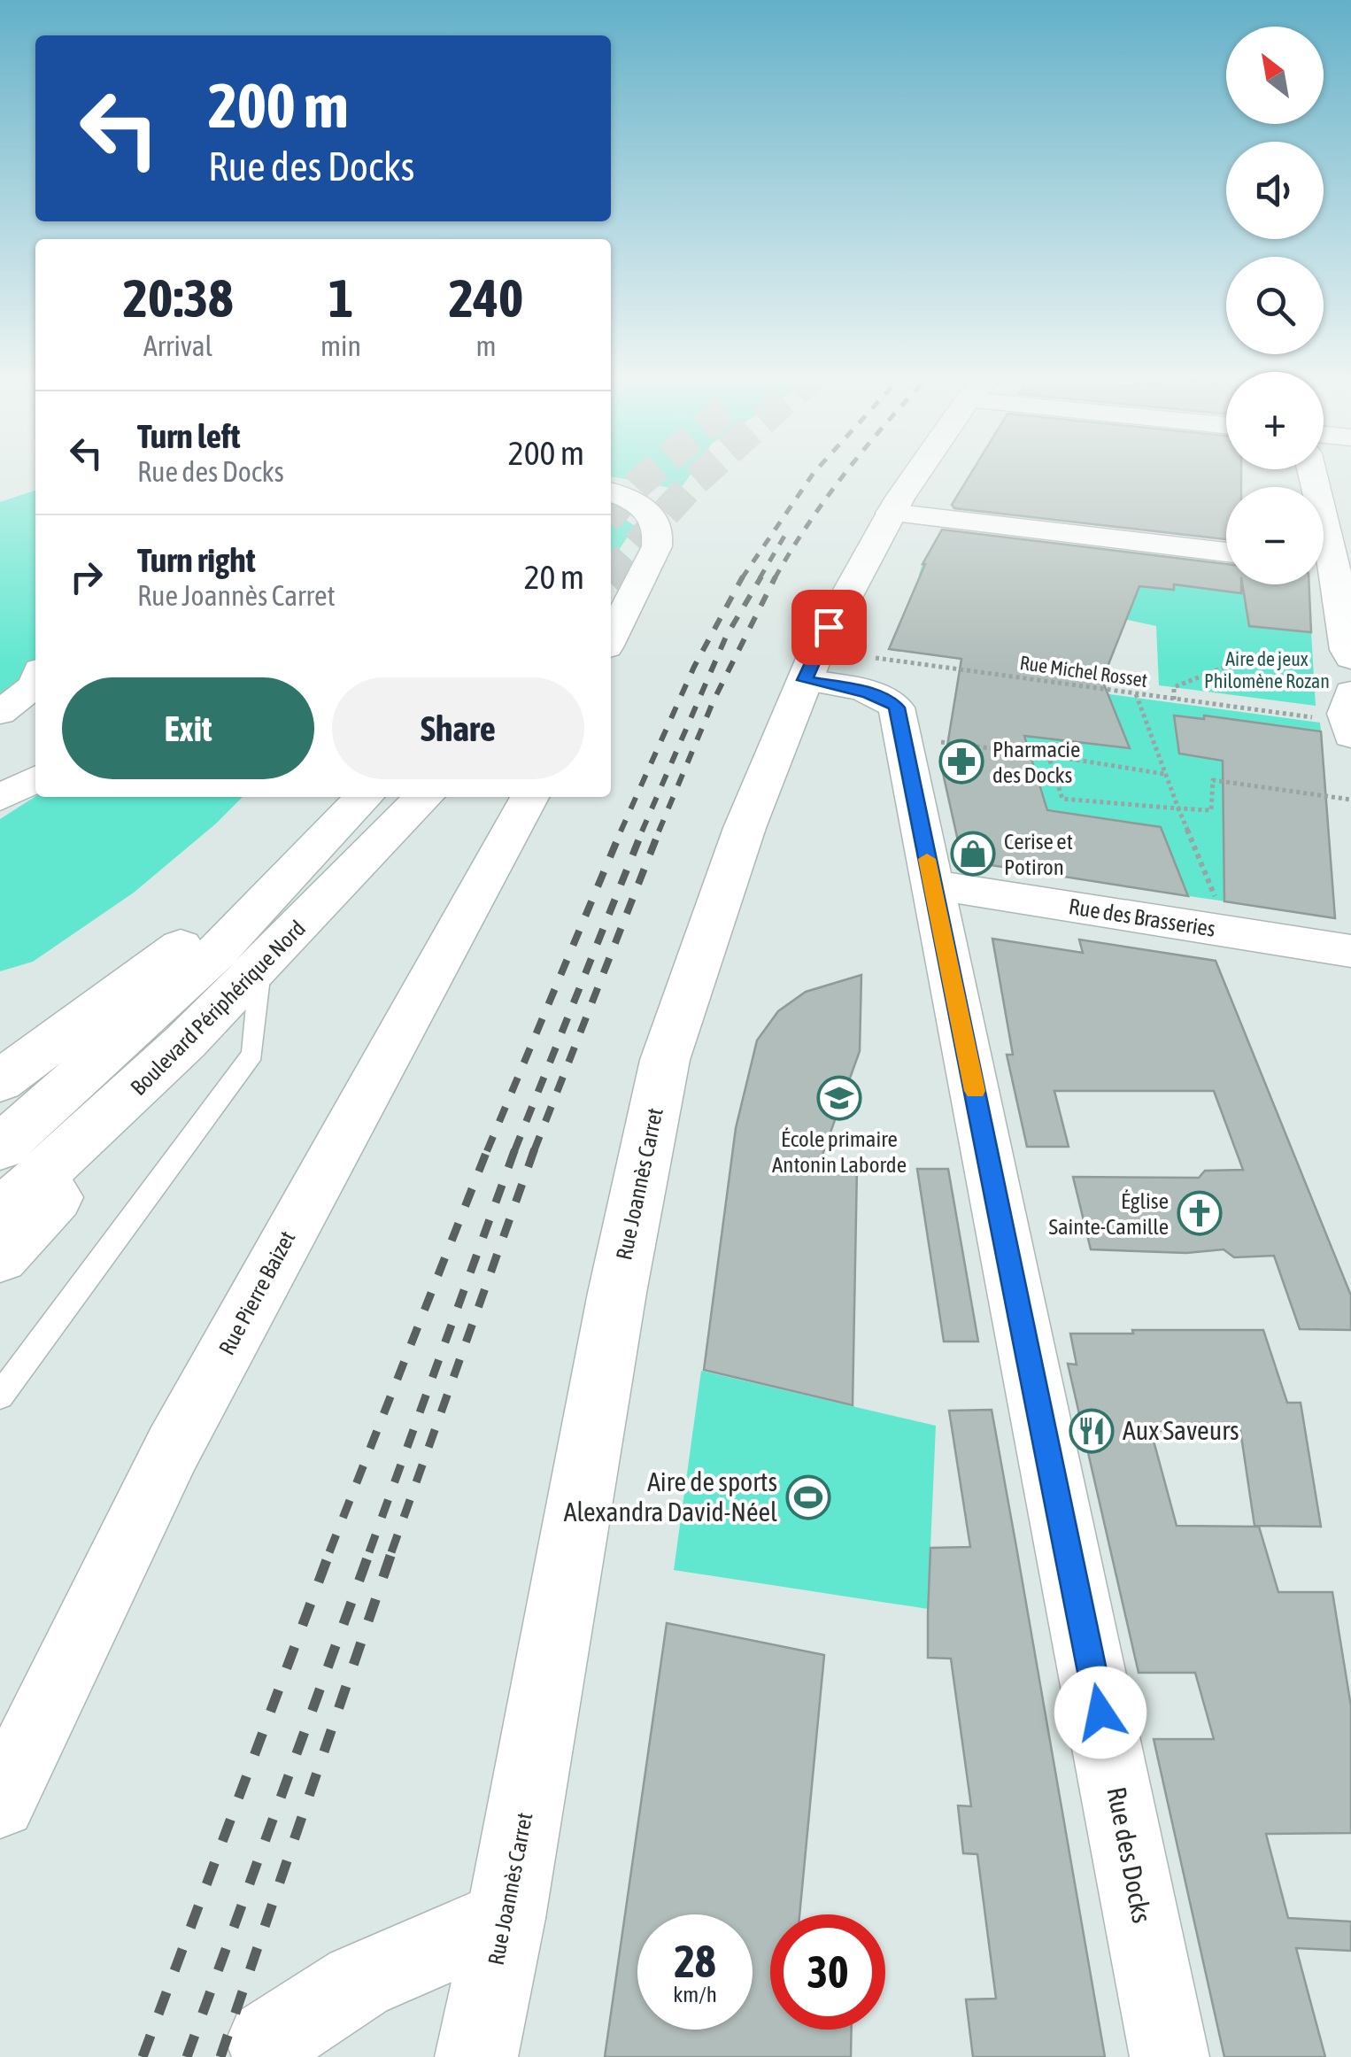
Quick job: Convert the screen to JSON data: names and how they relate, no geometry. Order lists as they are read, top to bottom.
{
  "streets": {
    "main road": ["Boulevard Périphérique Nord", "Rue Joannès Carret"],
    "street": ["Rue des Brasseries", "Rue Pierre Baizet", "Rue des Docks"],
    "path": ["Rue Michel Rosset"]
  },
  "crossings": [
    ["Rue Michel Rosset", "Rue Joannès Carret"],
    ["Rue Michel Rosset", "Rue des Docks"],
    ["Rue des Brasseries", "Rue des Docks"],
    ["Rue Joannès Carret", "Rue des Docks"]
  ],
  "parks": ["Aire de jeux Philomène Rozan"],
  "places": {
    "pharmacy": ["Pharmacie des Docks"],
    "shop": ["Cerise et Potiron"],
    "school or university": ["École primaire Antonin Laborde"],
    "church": ["Église Sainte-Camille"],
    "restaurant": ["Aux Saveurs"],
    "sports": ["Aire de sports Alexandra David-Néel"]
  },
  "north": "top left",
  "page": {
    "map_buttons": ["+", "−"],
    "turn": ["200 m", "Rue des Docks"],
    "eta": [
      "20:38",
      "Arrival",
      "1",
      "min",
      "240",
      "m"
    ],
    "list": [
      {
        "name": "Turn left",
        "note": "Rue des Docks",
        "value": "200 m"
      },
      {
        "name": "Turn right",
        "note": "Rue Joannès Carret",
        "value": "20 m"
      }
    ],
    "buttons": ["Exit", "Share"],
    "speed": "28 km/h",
    "limit": "30"
  }
}
